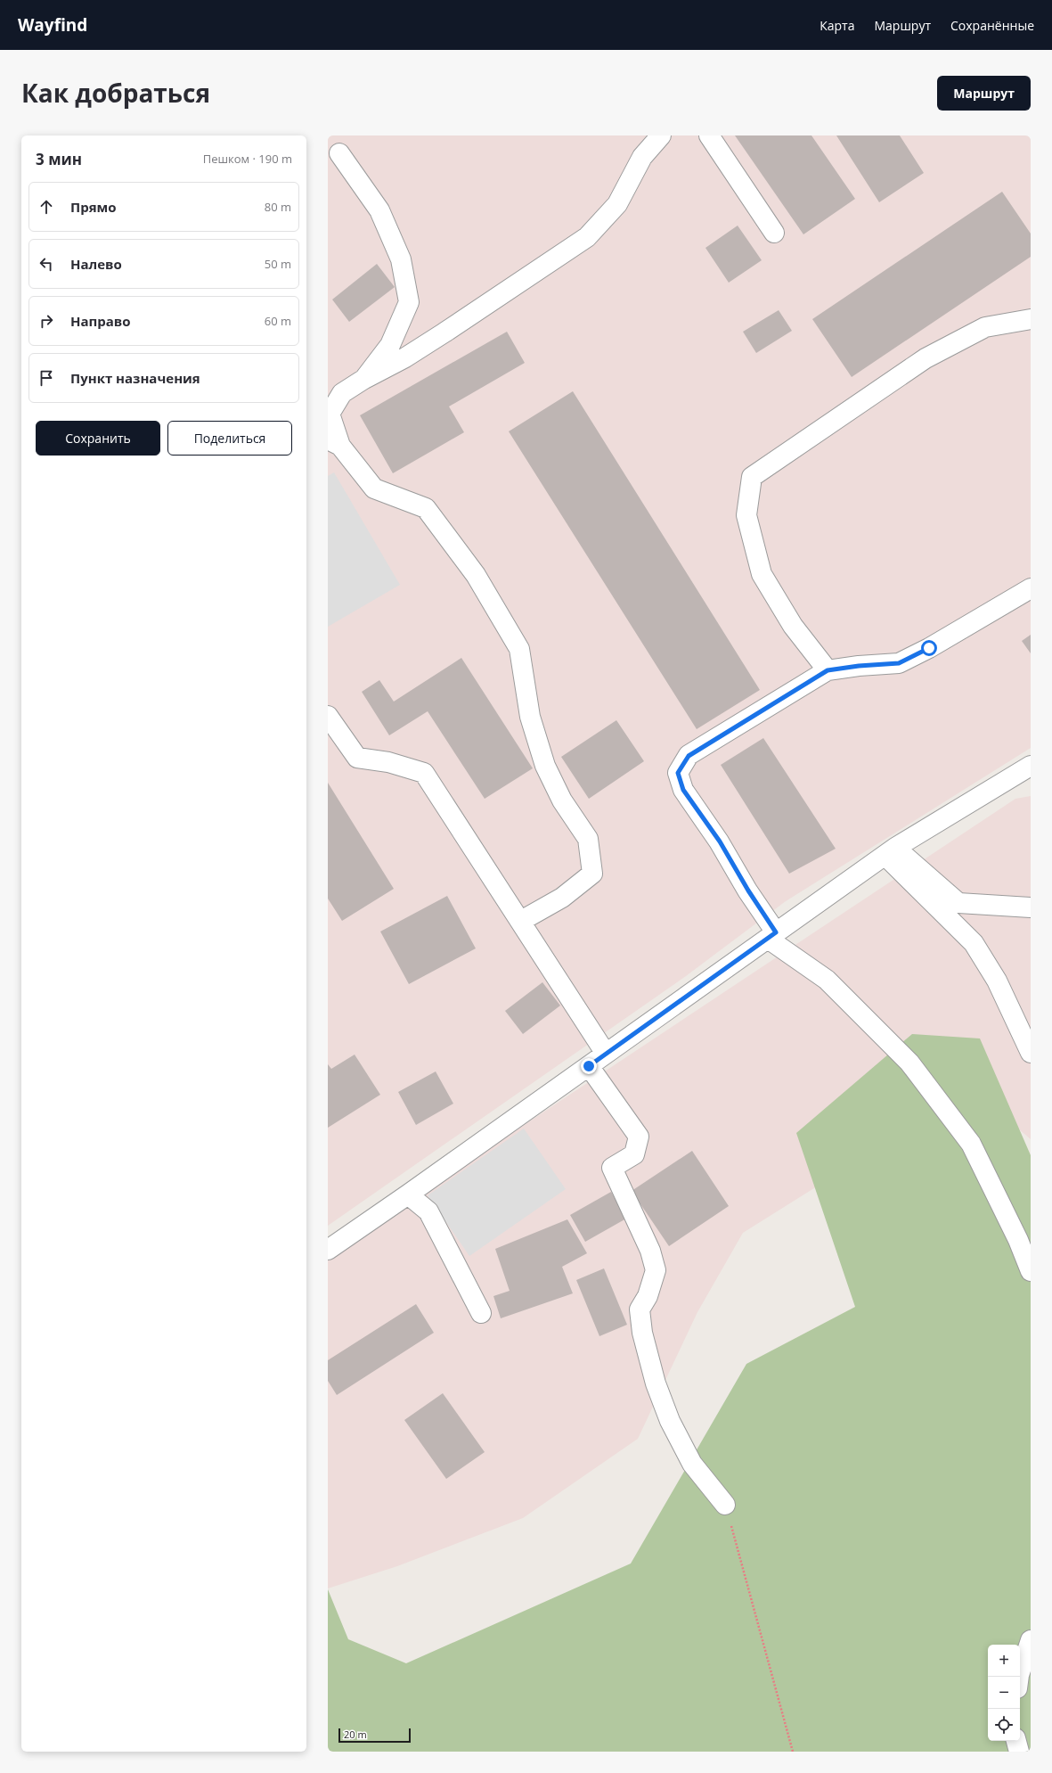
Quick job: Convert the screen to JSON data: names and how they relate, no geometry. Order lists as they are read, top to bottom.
{
  "scale_bar": "20 m",
  "page": {
    "header": "Wayfind",
    "nav": ["Карта", "Маршрут", "Сохранённые"],
    "title": "Как добраться",
    "buttons": [
      "Маршрут",
      ["Сохранить", "Поделиться"]
    ],
    "heading": ["3 мин", "Пешком · 190 m"],
    "list": [
      ["Прямо", "80 m"],
      ["Налево", "50 m"],
      ["Направо", "60 m"],
      "Пункт назначения"
    ],
    "map_buttons": ["+", "−"],
    "scale": "20 m"
  }
}
